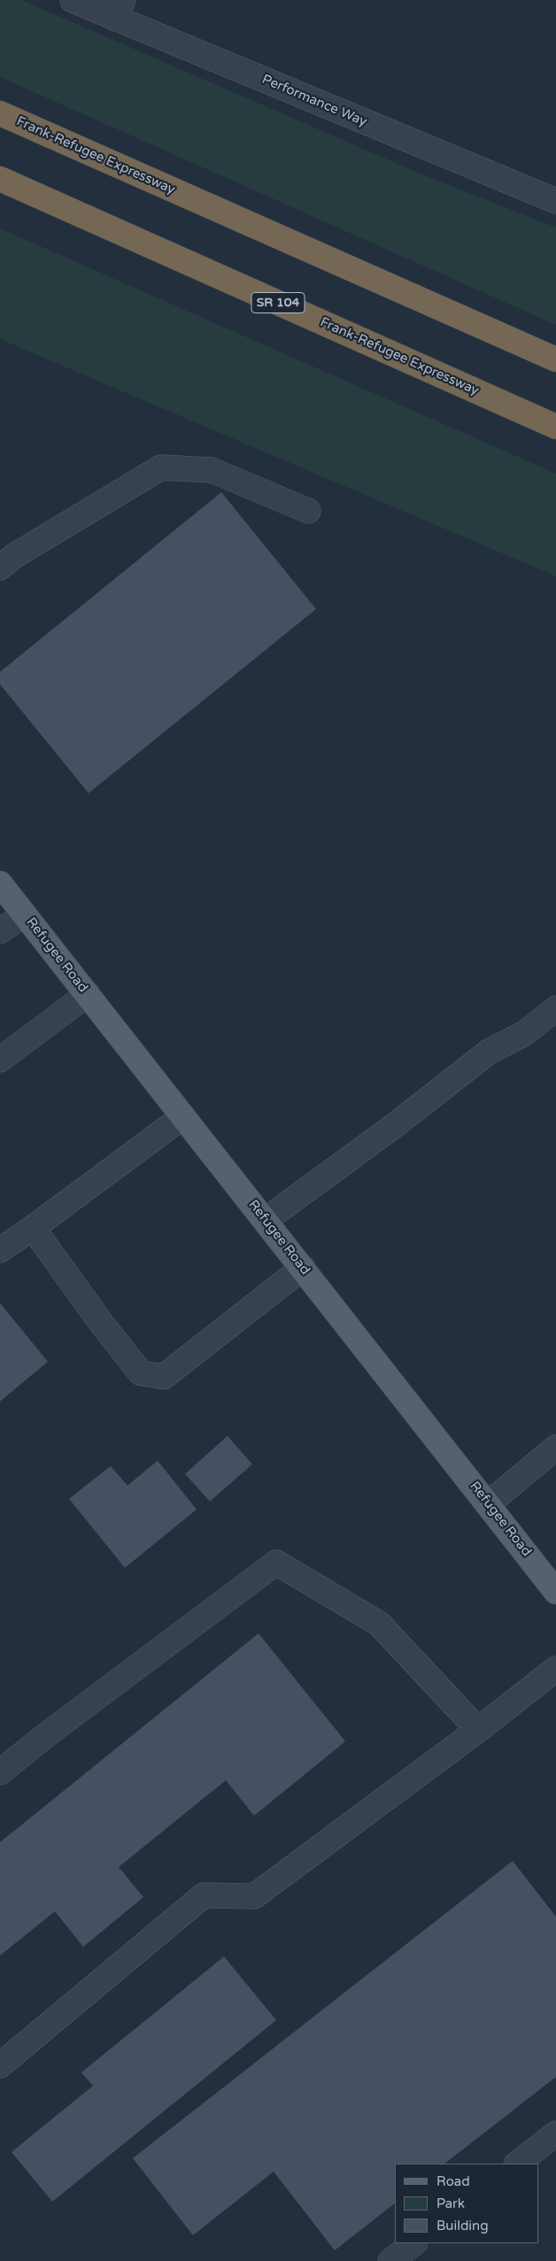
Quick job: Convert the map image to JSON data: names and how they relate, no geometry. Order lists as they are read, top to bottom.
{
  "streets": {
    "highway": ["Frank-Refugee Expressway", "SR 104"],
    "main road": ["Refugee Road"],
    "street": ["Performance Way"]
  },
  "legend": ["Road", "Park", "Building"]
}
